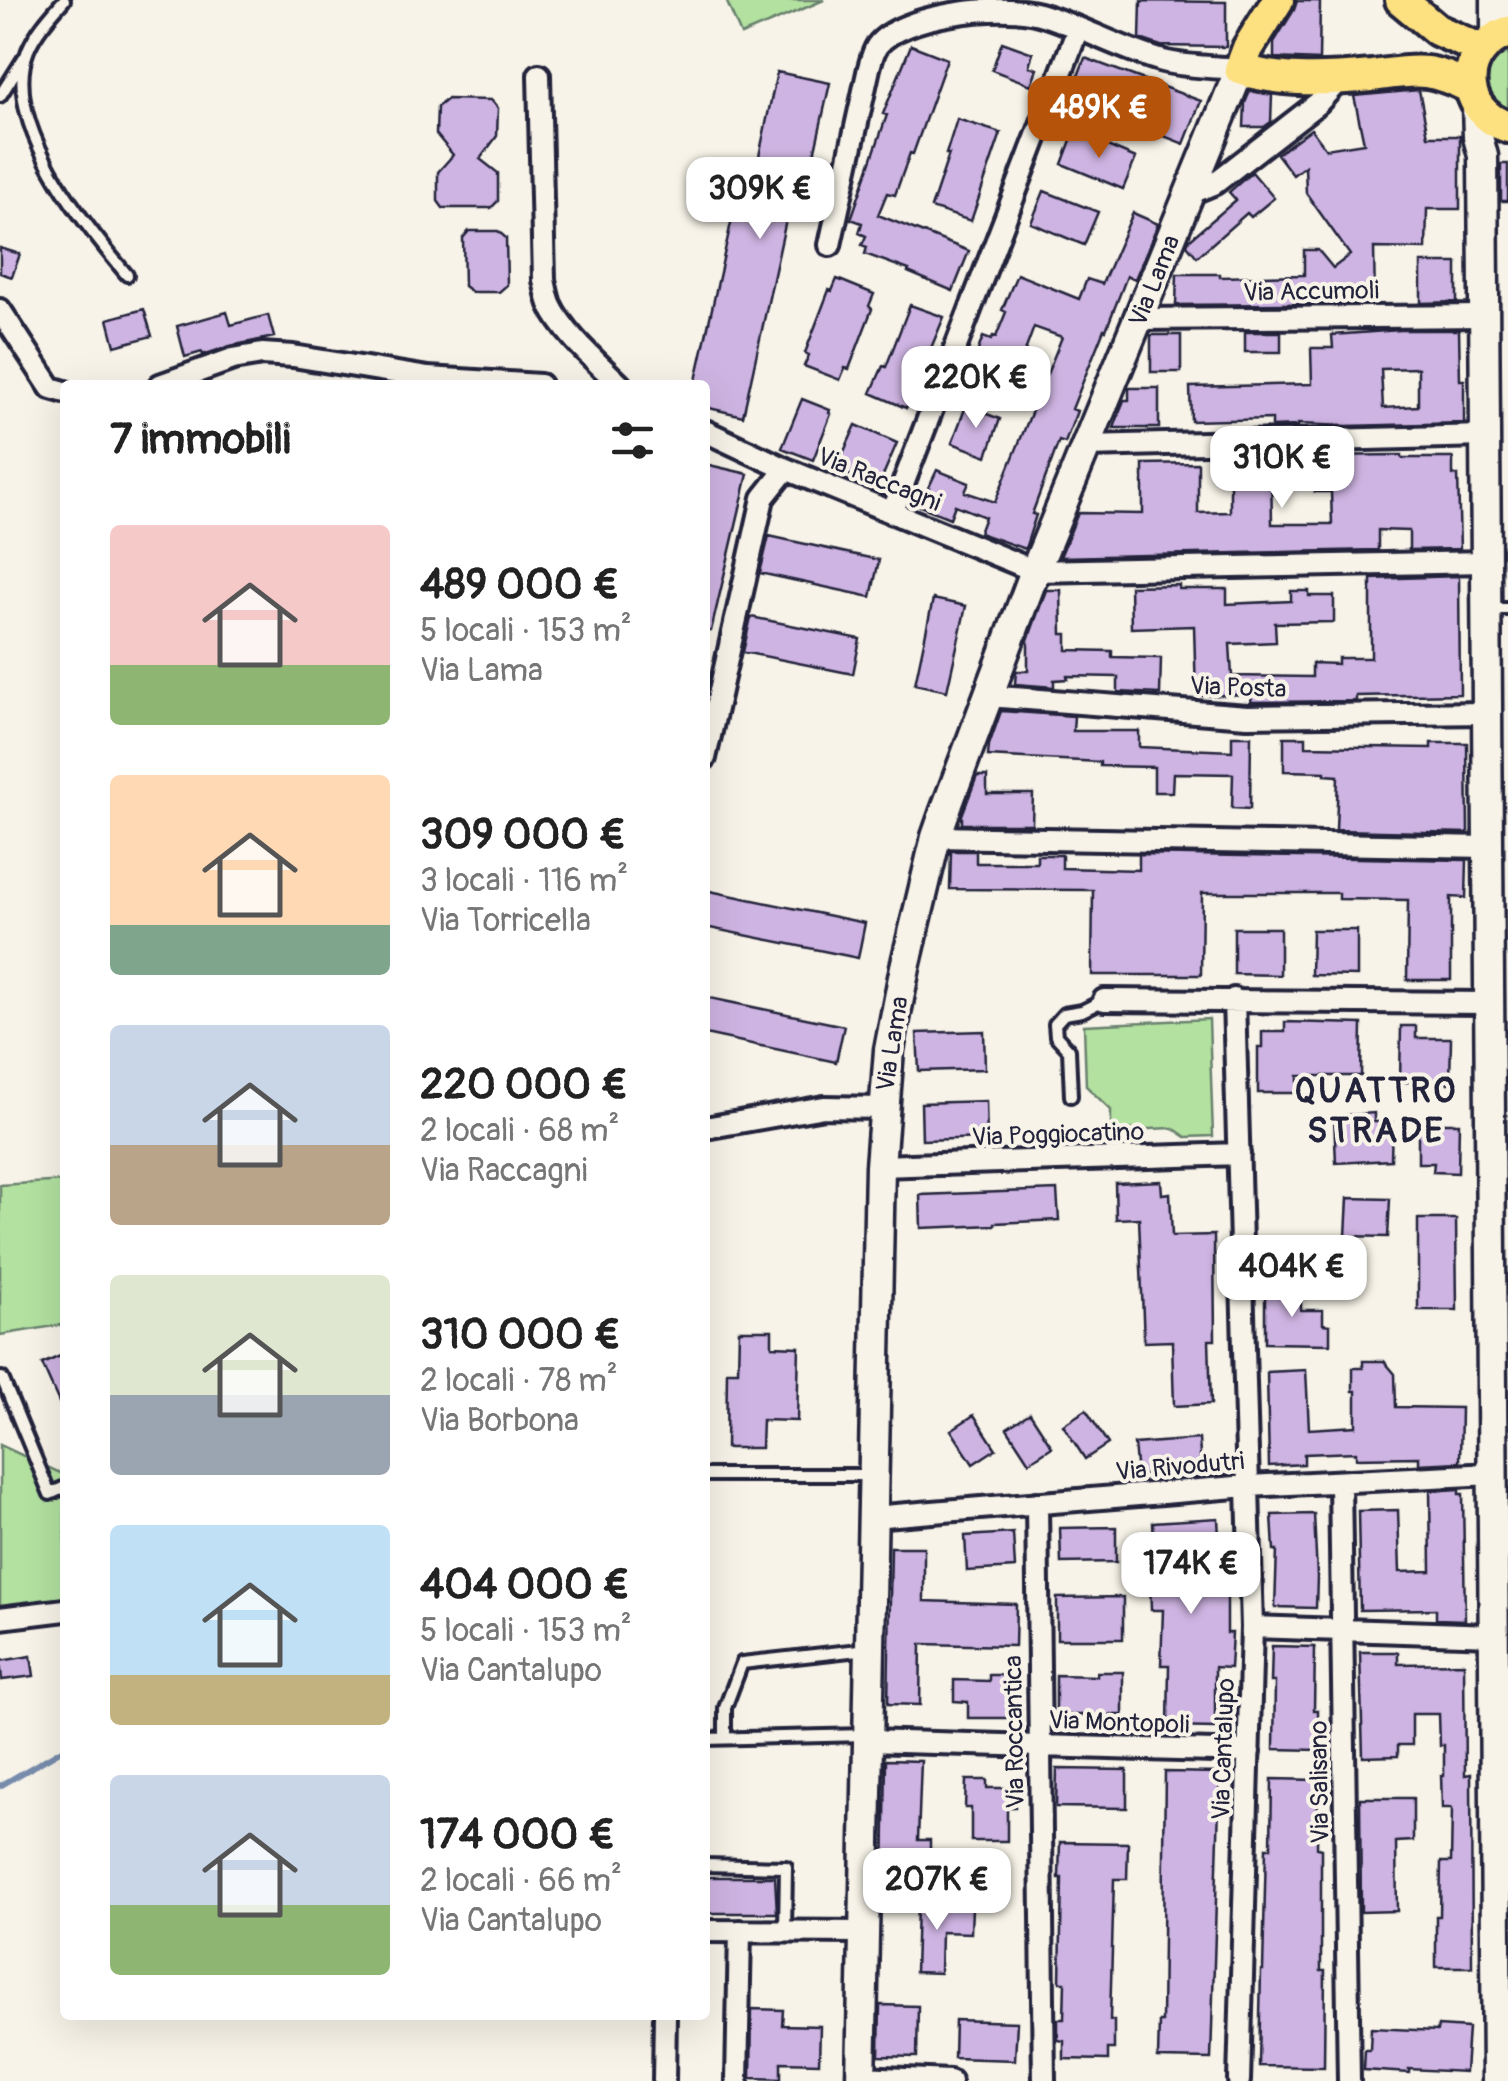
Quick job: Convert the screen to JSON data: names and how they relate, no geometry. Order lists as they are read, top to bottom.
{
  "streets": {
    "main road": ["Via Lama"],
    "street": [
      "Via Accumoli",
      "Via Raccagni",
      "Via Posta",
      "Via Poggiocatino",
      "Via Rivodutri",
      "Via Montopoli",
      "Via Roccantica",
      "Via Cantalupo",
      "Via Salisano"
    ]
  },
  "crossings": [
    ["Via Lama", "Via Accumoli"],
    ["Via Lama", "Via Raccagni"],
    ["Via Lama", "Via Posta"],
    ["Via Lama", "Via Poggiocatino"],
    ["Via Lama", "Via Rivodutri"],
    ["Via Lama", "Via Montopoli"],
    ["Via Poggiocatino", "Via Cantalupo"],
    ["Via Rivodutri", "Via Roccantica"],
    ["Via Rivodutri", "Via Cantalupo"],
    ["Via Rivodutri", "Via Salisano"],
    ["Via Montopoli", "Via Roccantica"],
    ["Via Montopoli", "Via Cantalupo"]
  ],
  "districts": ["QUATTRO STRADE"],
  "page": {
    "price": [
      "489K €",
      "309K €",
      "220K €",
      "310K €",
      "404K €",
      "174K €",
      "207K €"
    ],
    "heading": "7 immobili",
    "list": [
      {
        "name": "489 000 €",
        "note": "5 locali · 153 m² · Via Lama"
      },
      {
        "name": "309 000 €",
        "note": "3 locali · 116 m² · Via Torricella"
      },
      {
        "name": "220 000 €",
        "note": "2 locali · 68 m² · Via Raccagni"
      },
      {
        "name": "310 000 €",
        "note": "2 locali · 78 m² · Via Borbona"
      },
      {
        "name": "404 000 €",
        "note": "5 locali · 153 m² · Via Cantalupo"
      },
      {
        "name": "174 000 €",
        "note": "2 locali · 66 m² · Via Cantalupo"
      }
    ]
  }
}
